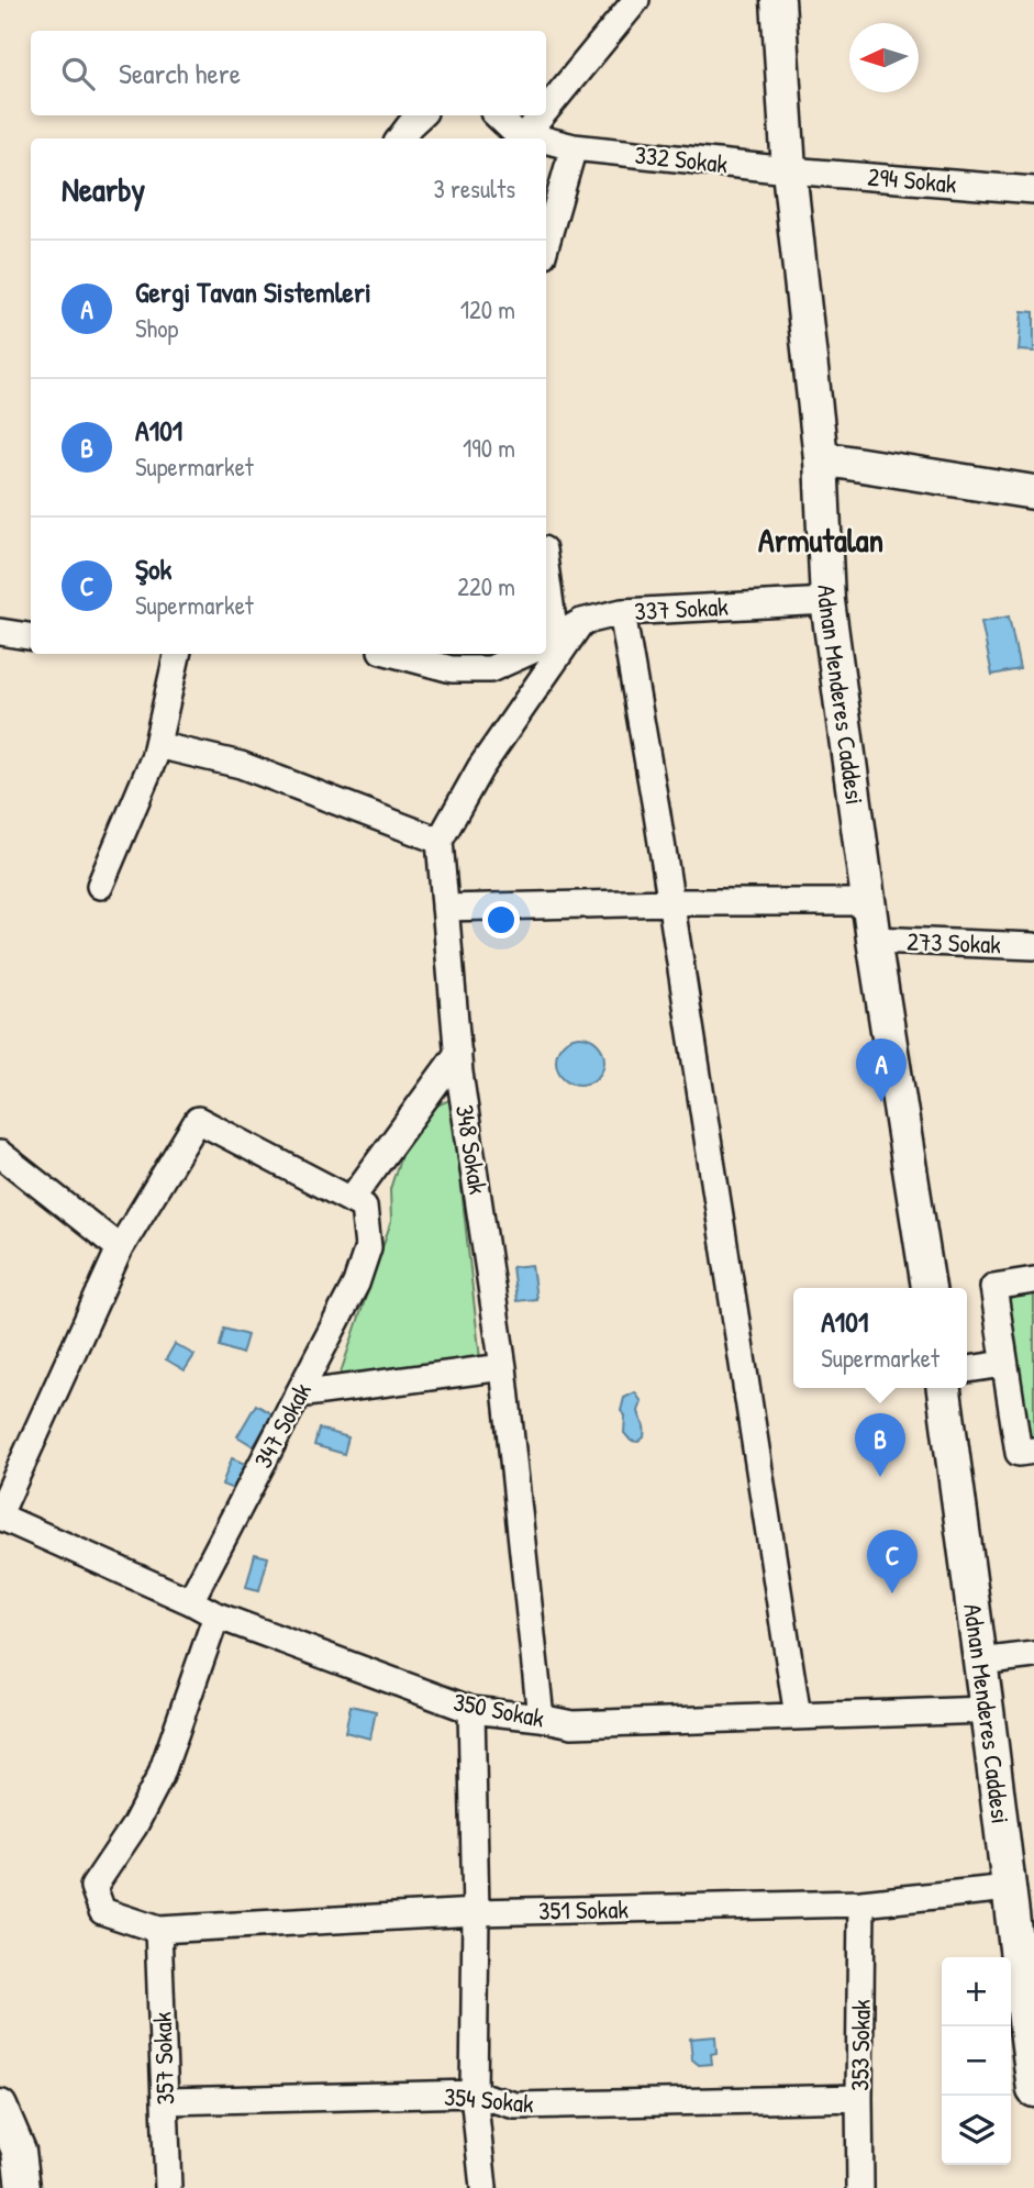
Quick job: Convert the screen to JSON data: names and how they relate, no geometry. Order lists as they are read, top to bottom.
{
  "streets": {
    "street": [
      "332 Sokak",
      "294 Sokak",
      "337 Sokak",
      "Adnan Menderes Caddesi",
      "273 Sokak",
      "348 Sokak",
      "347 Sokak",
      "350 Sokak",
      "351 Sokak",
      "353 Sokak",
      "357 Sokak",
      "354 Sokak"
    ]
  },
  "crossings": [
    ["332 Sokak", "294 Sokak"],
    ["332 Sokak", "Adnan Menderes Caddesi"],
    ["294 Sokak", "Adnan Menderes Caddesi"],
    ["337 Sokak", "Adnan Menderes Caddesi"],
    ["Adnan Menderes Caddesi", "273 Sokak"],
    ["Adnan Menderes Caddesi", "350 Sokak"],
    ["Adnan Menderes Caddesi", "351 Sokak"],
    ["348 Sokak", "350 Sokak"],
    ["347 Sokak", "350 Sokak"],
    ["351 Sokak", "353 Sokak"],
    ["351 Sokak", "357 Sokak"],
    ["353 Sokak", "354 Sokak"],
    ["357 Sokak", "354 Sokak"]
  ],
  "districts": ["Armutalan"],
  "north": "left",
  "page": {
    "search": "Search here",
    "heading": ["Nearby", "3 results"],
    "list": [
      {
        "mark": "A",
        "name": "Gergi Tavan Sistemleri",
        "note": "Shop",
        "value": "120 m"
      },
      {
        "mark": "B",
        "name": "A101",
        "note": "Supermarket",
        "value": "190 m"
      },
      {
        "mark": "C",
        "name": "Şok",
        "note": "Supermarket",
        "value": "220 m"
      }
    ],
    "pins": ["A", "B", "C"],
    "popup": ["A101", "Supermarket"],
    "map_buttons": ["+", "−"]
  }
}
